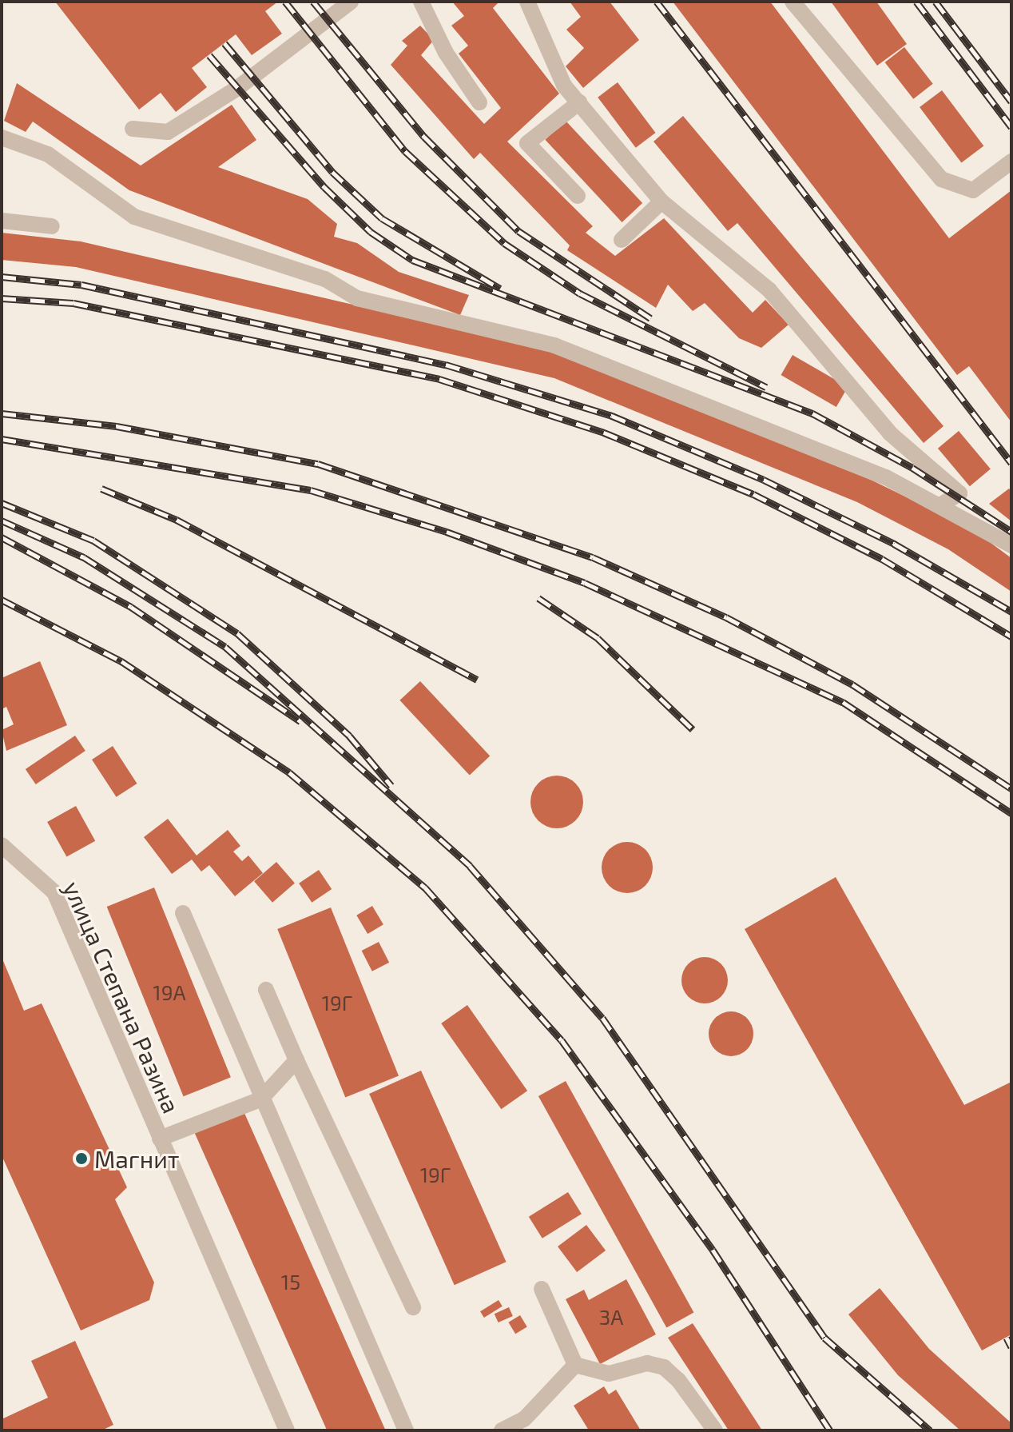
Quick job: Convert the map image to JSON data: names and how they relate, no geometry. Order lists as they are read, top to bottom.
{
  "streets": {
    "street": ["улица Степана Разина"]
  },
  "places": ["Магнит"],
  "house_numbers": [
    "19А",
    "19Г",
    "19Г",
    "15",
    "3А"
  ]
}
